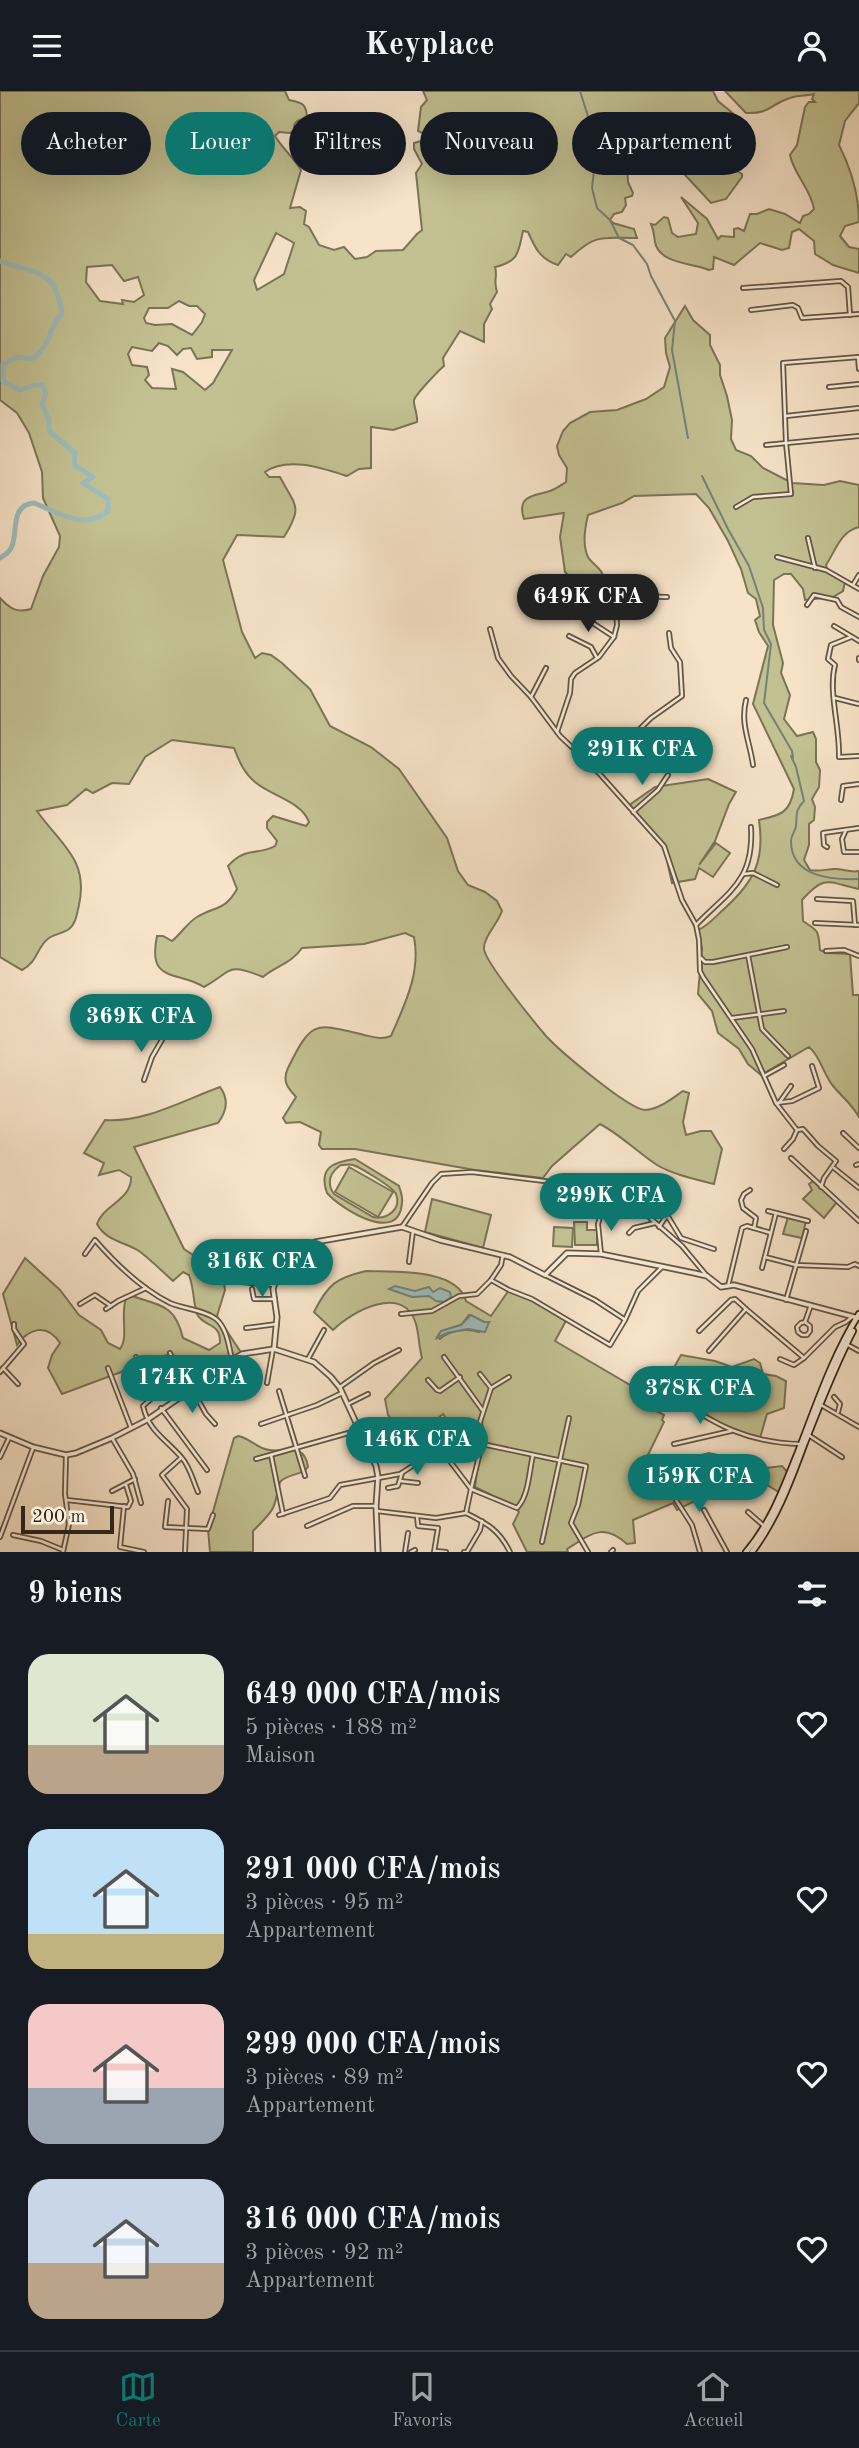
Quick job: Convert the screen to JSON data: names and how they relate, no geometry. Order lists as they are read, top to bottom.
{
  "scale_bar": "200 m",
  "page": {
    "header": "Keyplace",
    "chip": [
      "Acheter",
      "Louer",
      "Filtres",
      "Nouveau",
      "Appartement"
    ],
    "price": [
      "649K CFA",
      "291K CFA",
      "369K CFA",
      "299K CFA",
      "316K CFA",
      "174K CFA",
      "378K CFA",
      "146K CFA",
      "159K CFA"
    ],
    "scale": "200 m",
    "heading": "9 biens",
    "list": [
      {
        "name": "649 000 CFA/mois",
        "note": "5 pièces · 188 m² · Maison"
      },
      {
        "name": "291 000 CFA/mois",
        "note": "3 pièces · 95 m² · Appartement"
      },
      {
        "name": "299 000 CFA/mois",
        "note": "3 pièces · 89 m² · Appartement"
      },
      {
        "name": "316 000 CFA/mois",
        "note": "3 pièces · 92 m² · Appartement"
      }
    ],
    "tabs": ["Carte", "Favoris", "Accueil"]
  }
}
